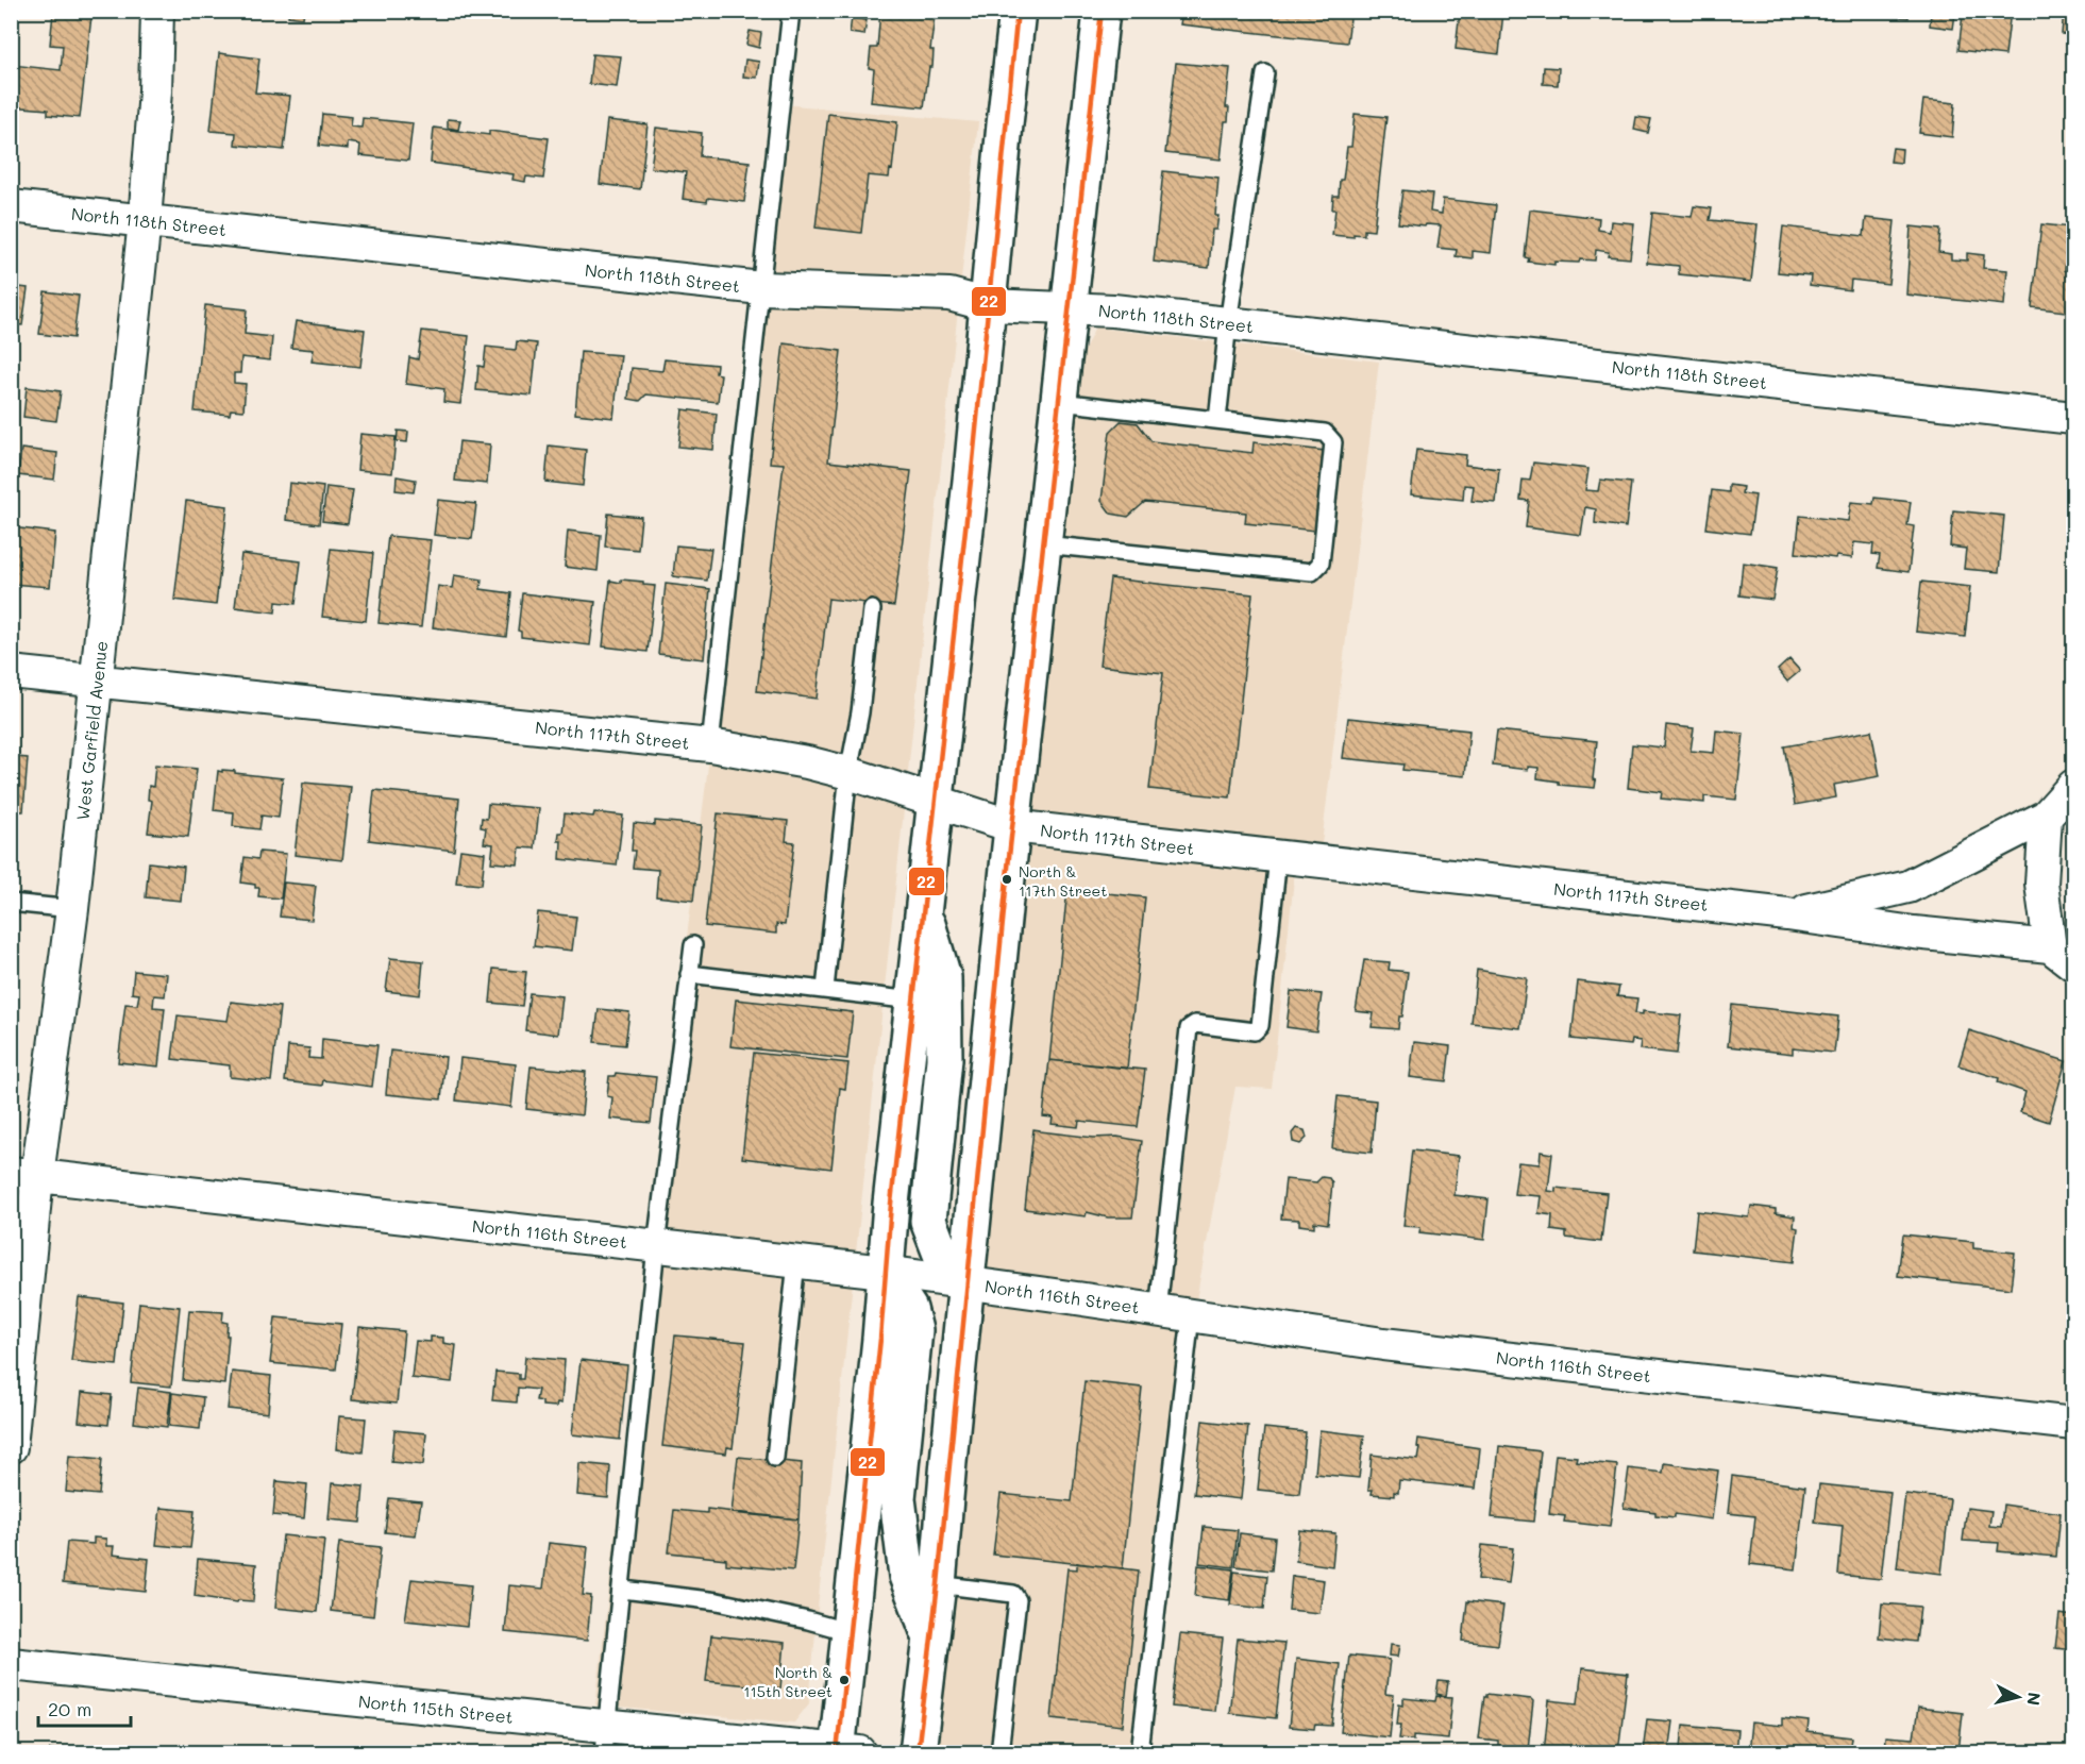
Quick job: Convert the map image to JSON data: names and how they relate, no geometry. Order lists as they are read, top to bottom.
{
  "streets": {
    "street": [
      "North 118th Street",
      "West Garfield Avenue",
      "North 117th Street",
      "North 116th Street",
      "North 115th Street"
    ]
  },
  "crossings": [
    ["North 118th Street", "West Garfield Avenue"],
    ["West Garfield Avenue", "North 117th Street"],
    ["West Garfield Avenue", "North 116th Street"]
  ],
  "places": ["North & 117th Street", "North & 115th Street"],
  "lines": ["transit line 22"],
  "scale_bar": "20 m",
  "north": "right"
}
